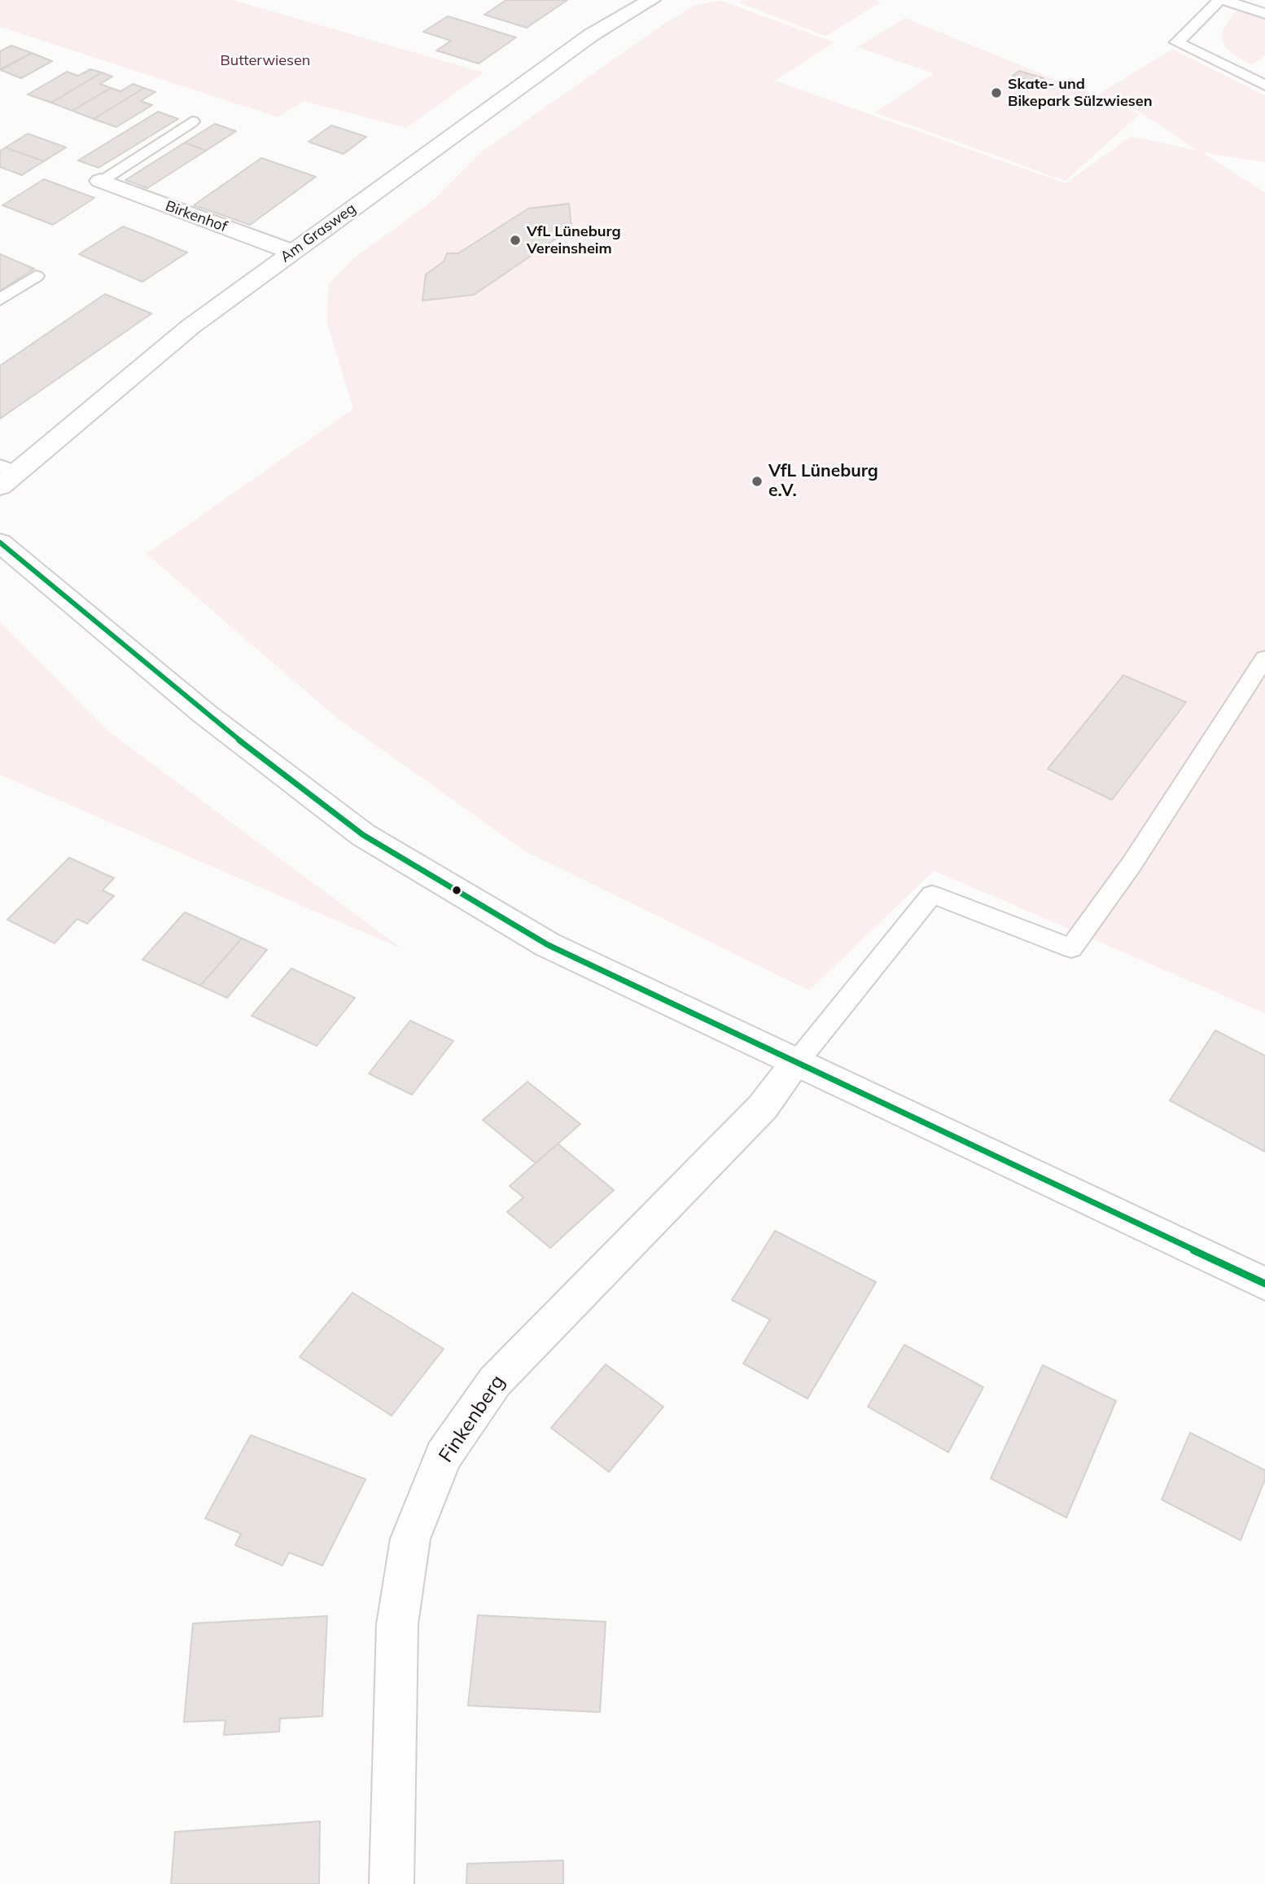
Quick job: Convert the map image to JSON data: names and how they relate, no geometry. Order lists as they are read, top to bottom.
{
  "streets": {
    "main road": ["Birkenhof", "Am Grasweg", "Finkenberg"]
  },
  "crossings": [
    ["Birkenhof", "Am Grasweg"]
  ],
  "parks": ["Butterwiesen"],
  "places": ["Skate- und Bikepark Sülzwiesen", "VfL Lüneburg Vereinsheim", "VfL Lüneburg e.V."]
}
